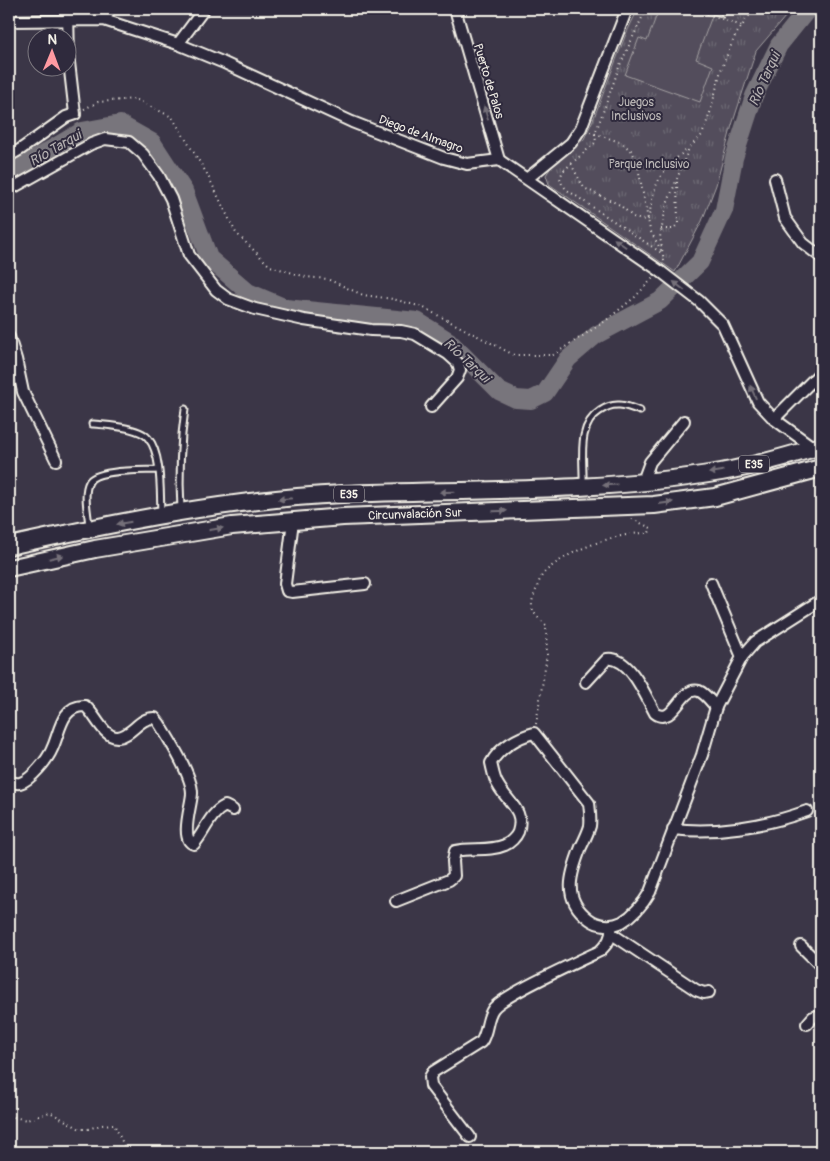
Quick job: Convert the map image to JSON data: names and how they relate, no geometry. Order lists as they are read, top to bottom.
{
  "streets": {
    "highway": ["E35", "Circunvalación Sur"],
    "street": ["Puerto de Palos", "Diego de Almagro"]
  },
  "crossings": [
    ["Puerto de Palos", "Diego de Almagro"]
  ],
  "one_way": ["Puerto de Palos"],
  "water": ["Río Tarqui"],
  "parks": ["Juegos Inclusivos", "Parque Inclusivo"],
  "north": "top"
}
